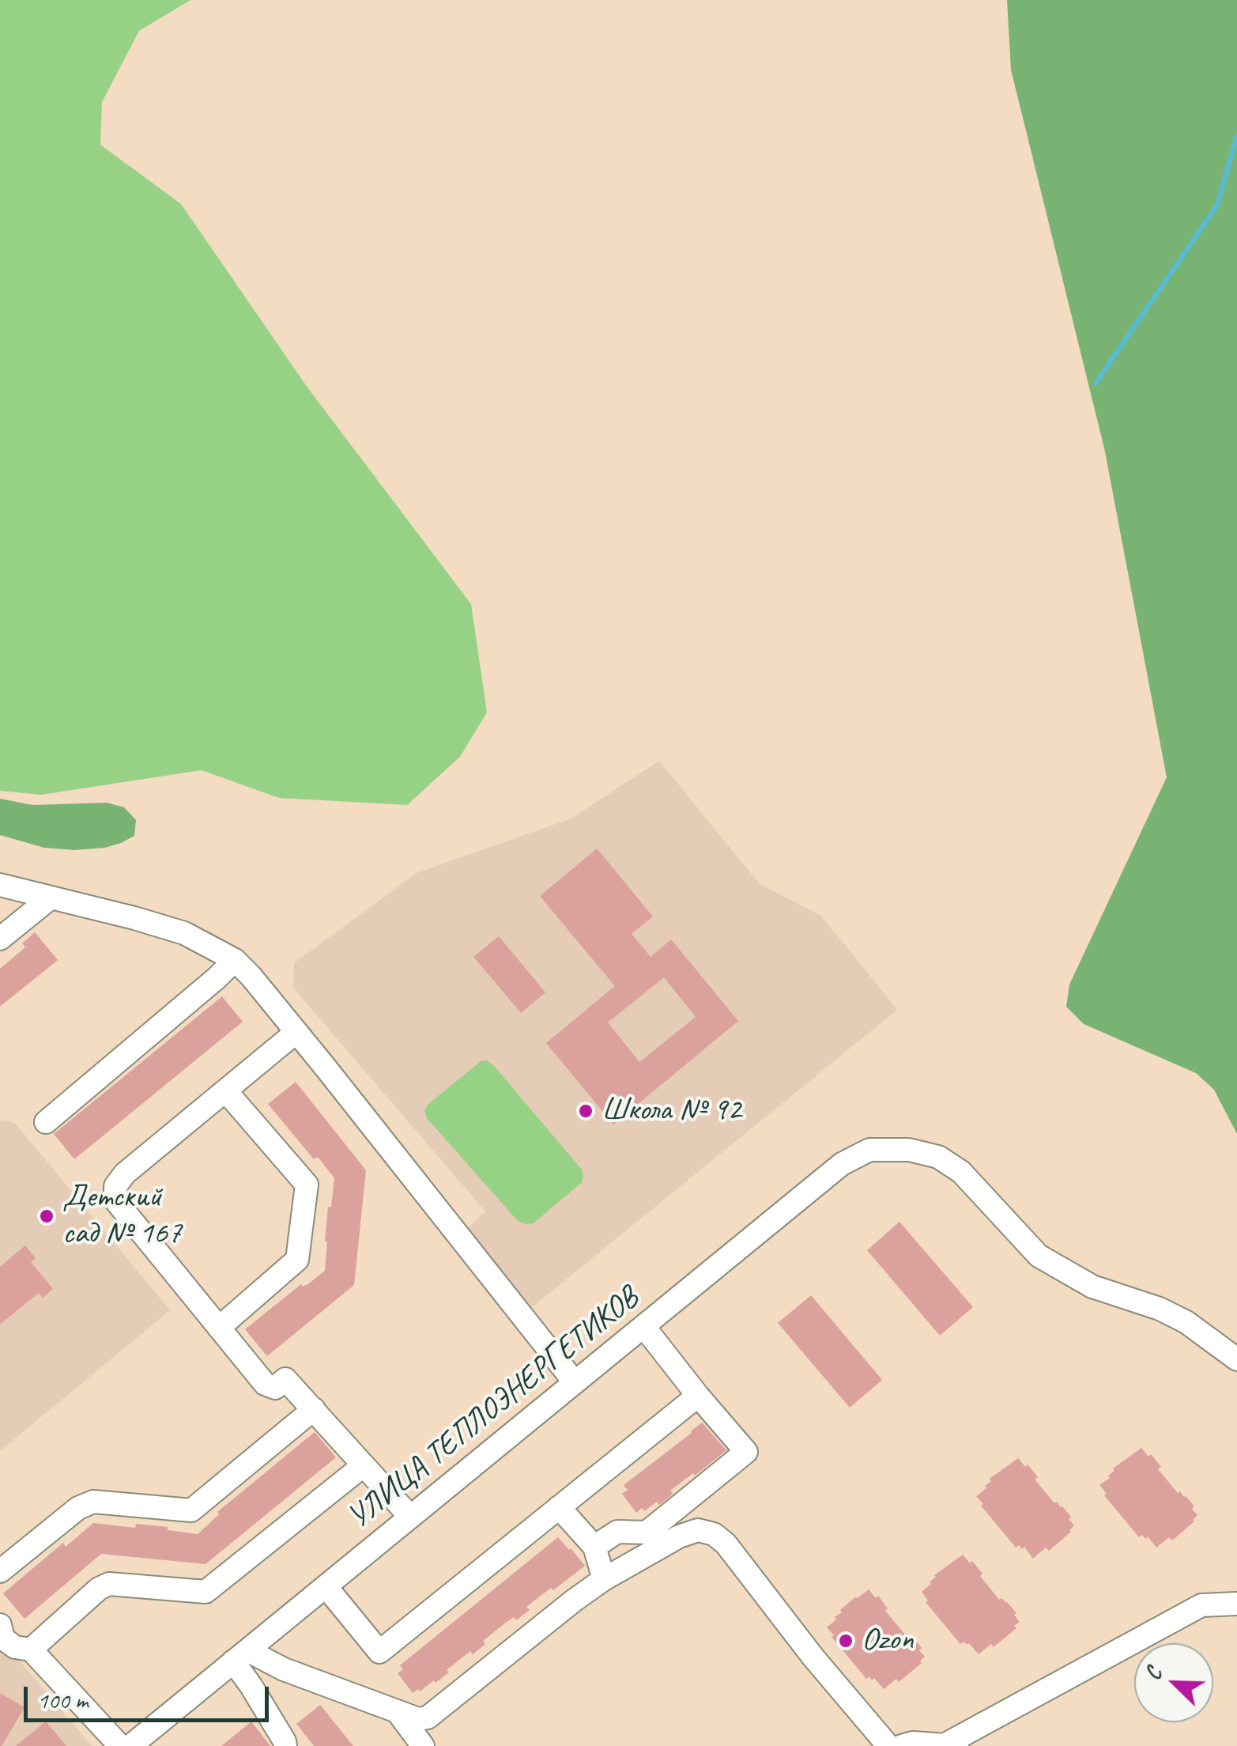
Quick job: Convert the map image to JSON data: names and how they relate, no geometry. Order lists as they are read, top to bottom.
{
  "streets": {
    "street": ["УЛИЦА ТЕПЛОЭНЕРГЕТИКОВ"]
  },
  "places": ["Школа № 92", "Детский сад № 167", "Ozon"],
  "scale_bar": "100 m",
  "north": "top left"
}
